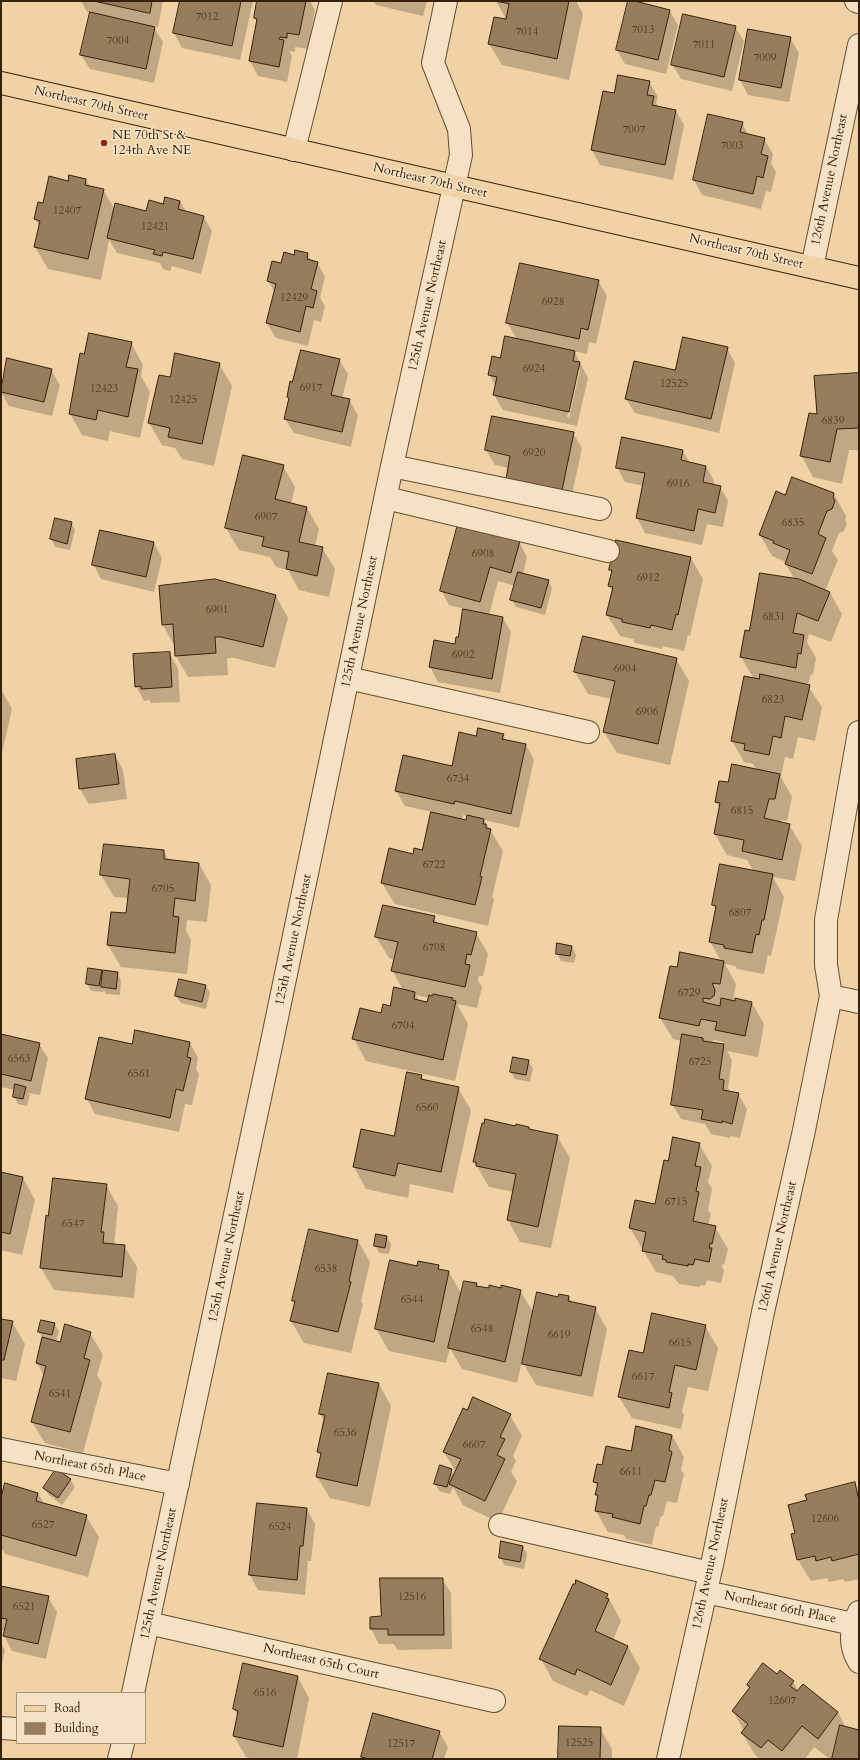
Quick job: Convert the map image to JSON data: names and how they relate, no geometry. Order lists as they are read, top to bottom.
{
  "streets": {
    "main road": ["Northeast 70th Street"],
    "street": [
      "126th Avenue Northeast",
      "125th Avenue Northeast",
      "Northeast 65th Place",
      "Northeast 66th Place",
      "Northeast 65th Court"
    ]
  },
  "crossings": [
    ["Northeast 70th Street", "126th Avenue Northeast"],
    ["Northeast 70th Street", "125th Avenue Northeast"],
    ["126th Avenue Northeast", "Northeast 66th Place"],
    ["125th Avenue Northeast", "Northeast 65th Place"],
    ["125th Avenue Northeast", "Northeast 65th Court"]
  ],
  "places": ["NE 70th St & 124th Ave NE"],
  "house_numbers": [
    "7012",
    "7013",
    "7014",
    "7004",
    "7011",
    "7009",
    "7007",
    "7003",
    "12407",
    "12421",
    "12429",
    "6928",
    "6924",
    "12525",
    "6917",
    "12423",
    "12425",
    "6839",
    "6920",
    "6916",
    "6907",
    "6835",
    "6908",
    "6912",
    "6901",
    "6831",
    "6902",
    "6904",
    "6823",
    "6906",
    "6734",
    "6815",
    "6722",
    "6705",
    "6807",
    "6708",
    "6729",
    "6704",
    "6563",
    "6725",
    "6561",
    "6560",
    "6715",
    "6547",
    "6538",
    "6544",
    "6548",
    "6619",
    "6615",
    "6617",
    "6541",
    "6536",
    "6607",
    "6611",
    "12606",
    "6527",
    "6524",
    "12516",
    "6521",
    "6516",
    "12607",
    "12525",
    "12517"
  ],
  "legend": ["Road", "Building"]
}
